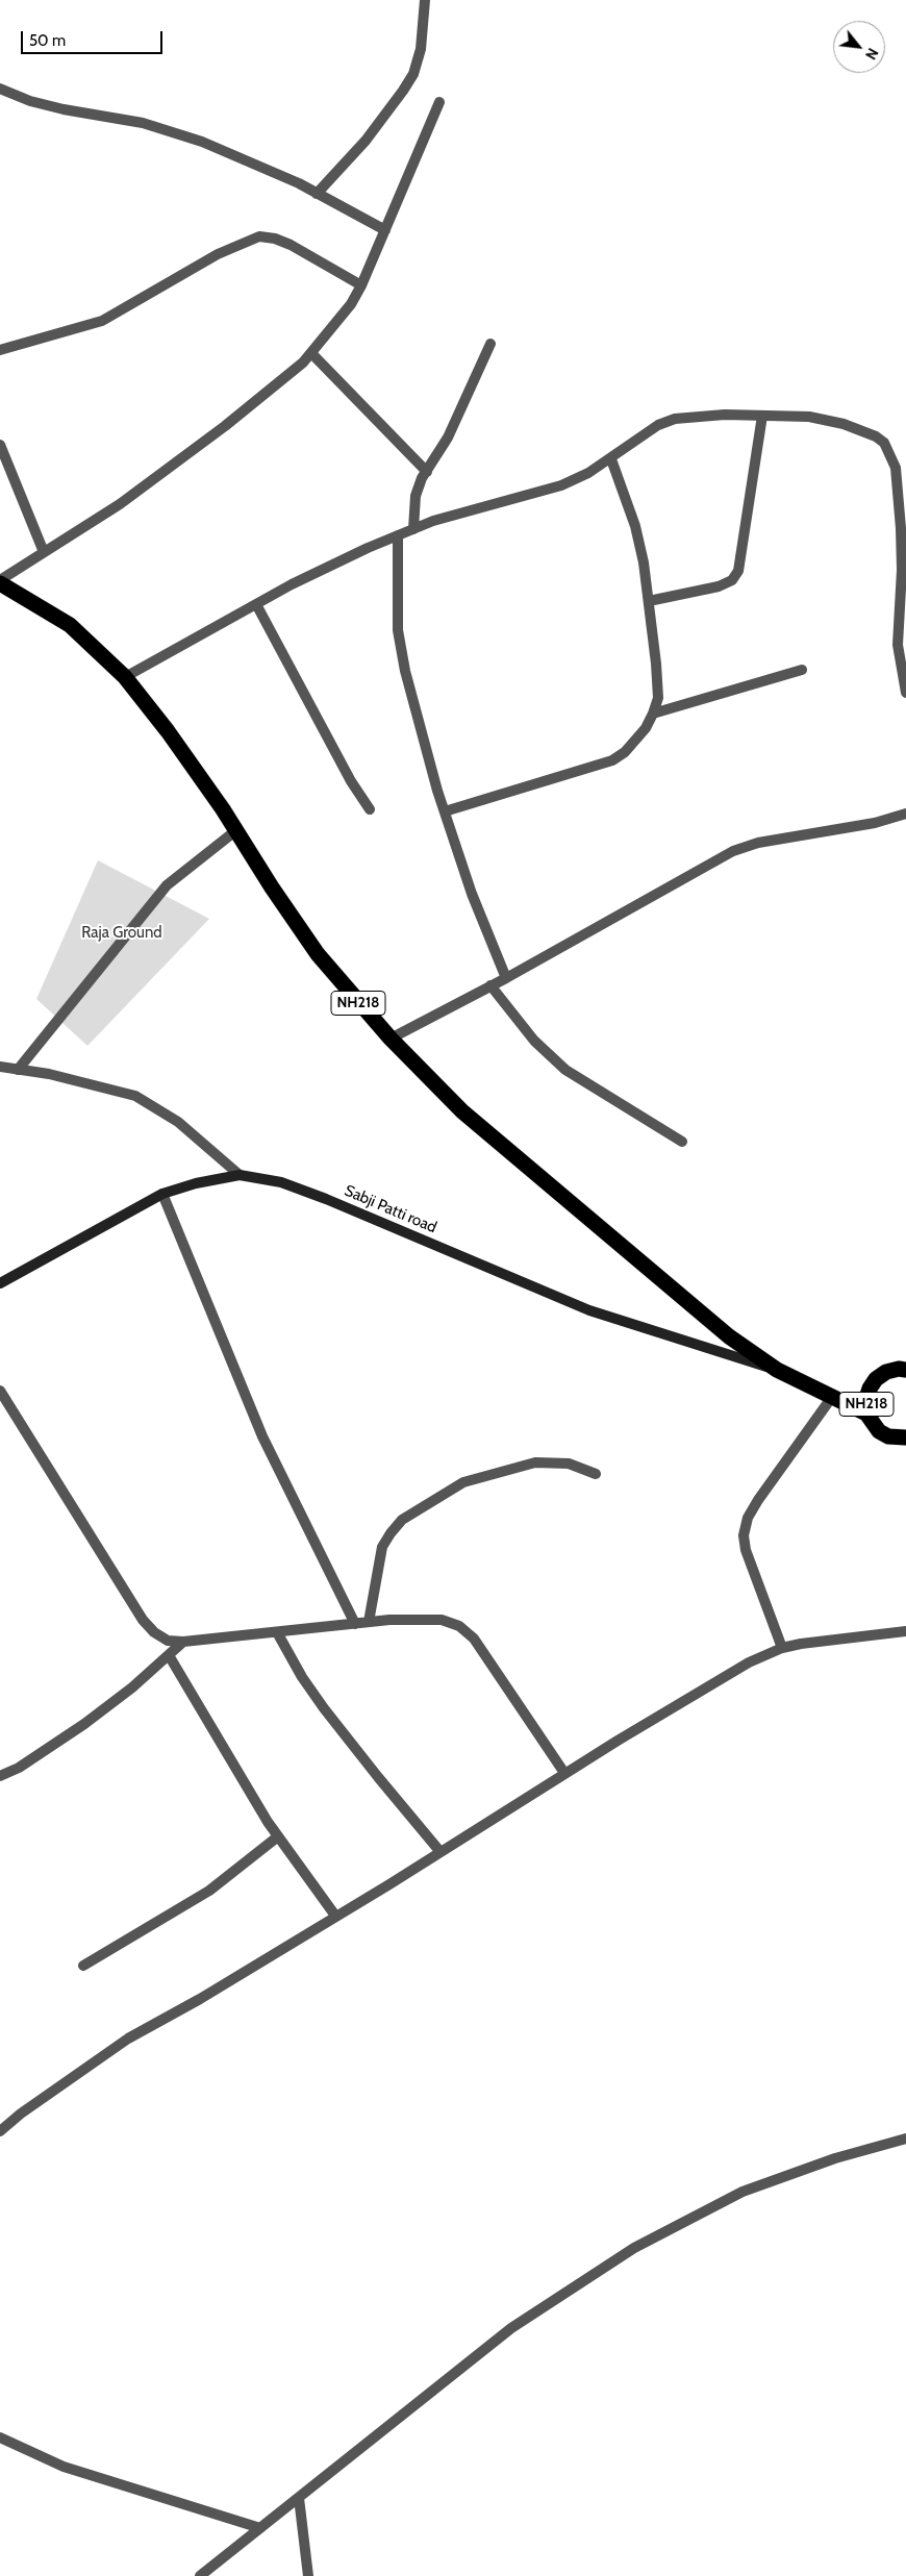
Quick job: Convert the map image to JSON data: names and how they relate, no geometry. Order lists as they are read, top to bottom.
{
  "streets": {
    "highway": ["NH218"],
    "main road": ["Sabji Patti road"]
  },
  "crossings": [
    ["NH218", "Sabji Patti road"]
  ],
  "parks": ["Raja Ground"],
  "scale_bar": "50 m",
  "north": "bottom right"
}
